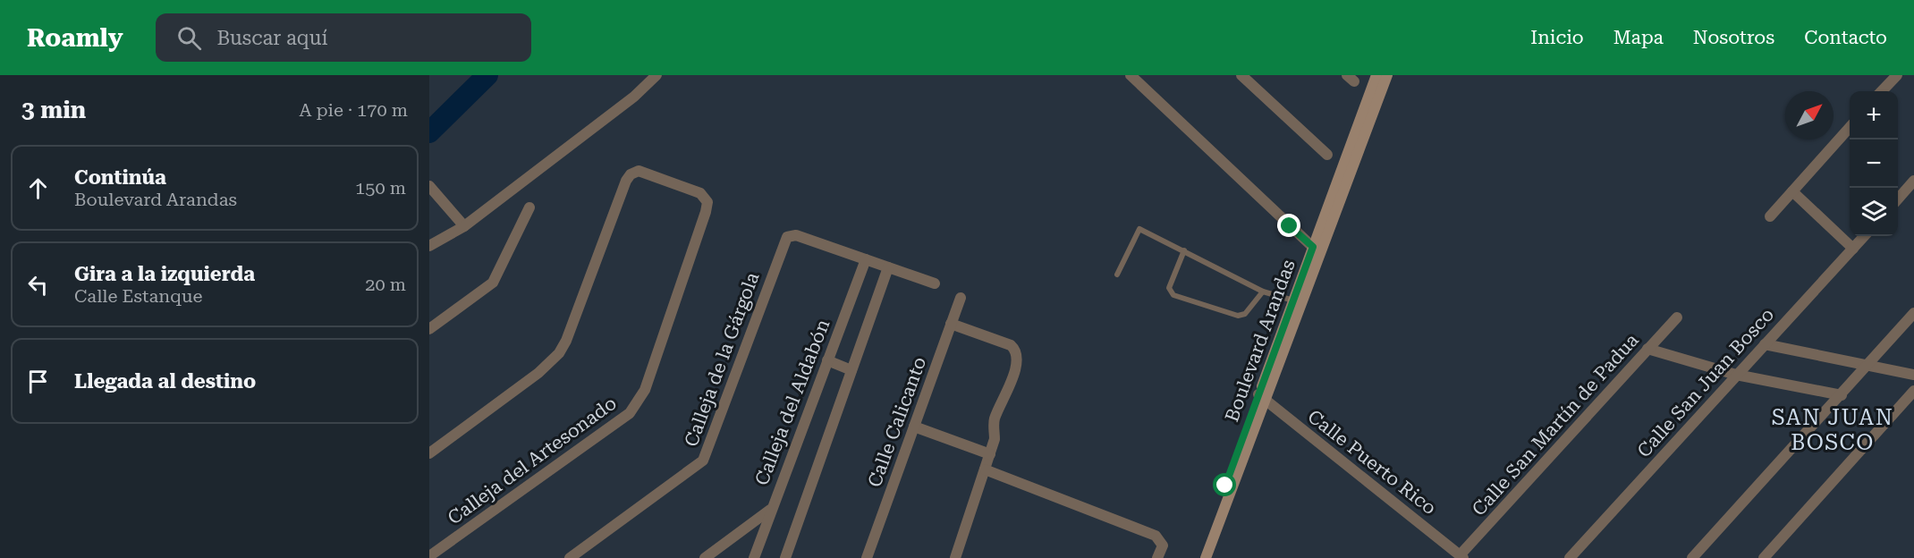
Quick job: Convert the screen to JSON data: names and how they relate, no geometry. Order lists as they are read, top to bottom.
{
  "streets": {
    "main road": ["Boulevard Arandas"],
    "street": [
      "Calleja de la Gárgola",
      "Calle San Juan Bosco",
      "Calleja del Aldabón",
      "Calle Calicanto",
      "Calle San Martín de Padua",
      "Calleja del Artesonado",
      "Calle Puerto Rico"
    ]
  },
  "crossings": [
    ["Boulevard Arandas", "Calle Puerto Rico"],
    ["Calleja de la Gárgola", "Calleja del Aldabón"],
    ["Calle San Martín de Padua", "Calle Puerto Rico"]
  ],
  "districts": ["SAN JUAN BOSCO"],
  "north": "top right",
  "page": {
    "header": "Roamly",
    "search": "Buscar aquí",
    "nav": [
      "Inicio",
      "Mapa",
      "Nosotros",
      "Contacto"
    ],
    "heading": ["3 min", "A pie · 170 m"],
    "map_buttons": ["+", "−"],
    "list": [
      ["Continúa", "Boulevard Arandas", "150 m"],
      ["Gira a la izquierda", "Calle Estanque", "20 m"],
      "Llegada al destino"
    ]
  }
}
